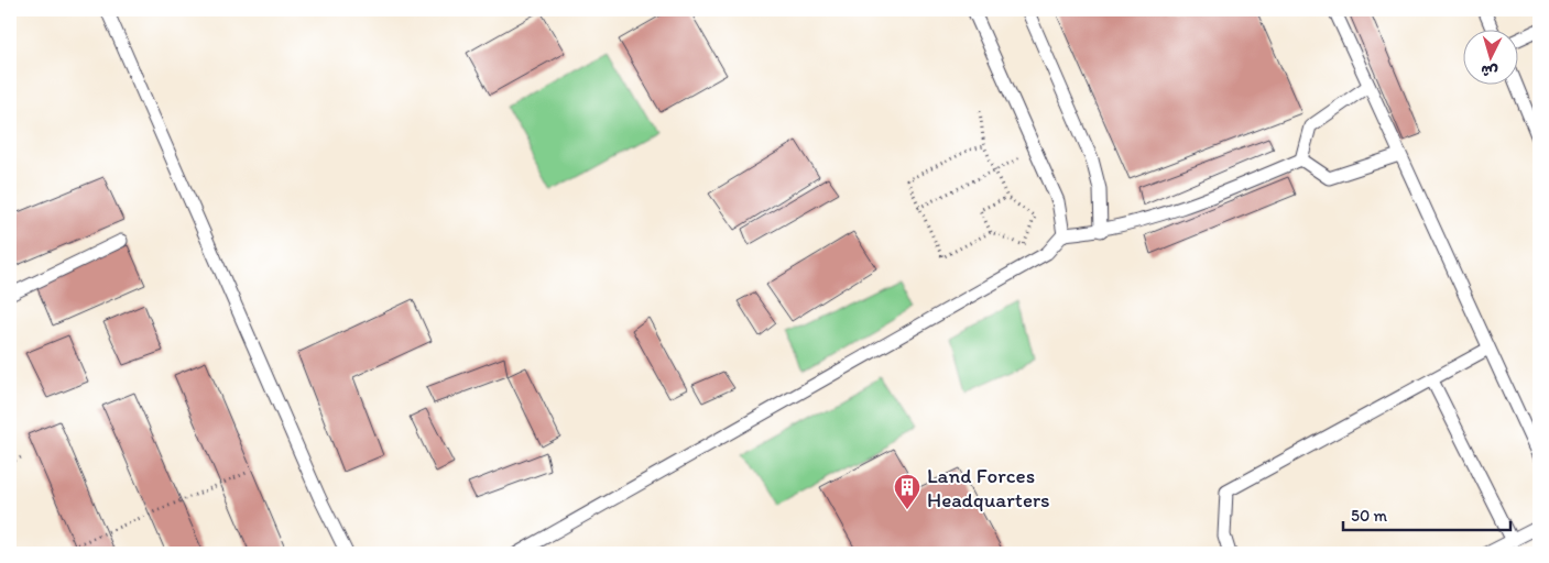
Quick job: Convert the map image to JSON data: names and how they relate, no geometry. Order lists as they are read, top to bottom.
{
  "places": {
    "building": ["Land Forces Headquarters"]
  },
  "scale_bar": "50 m",
  "north": "bottom"
}
